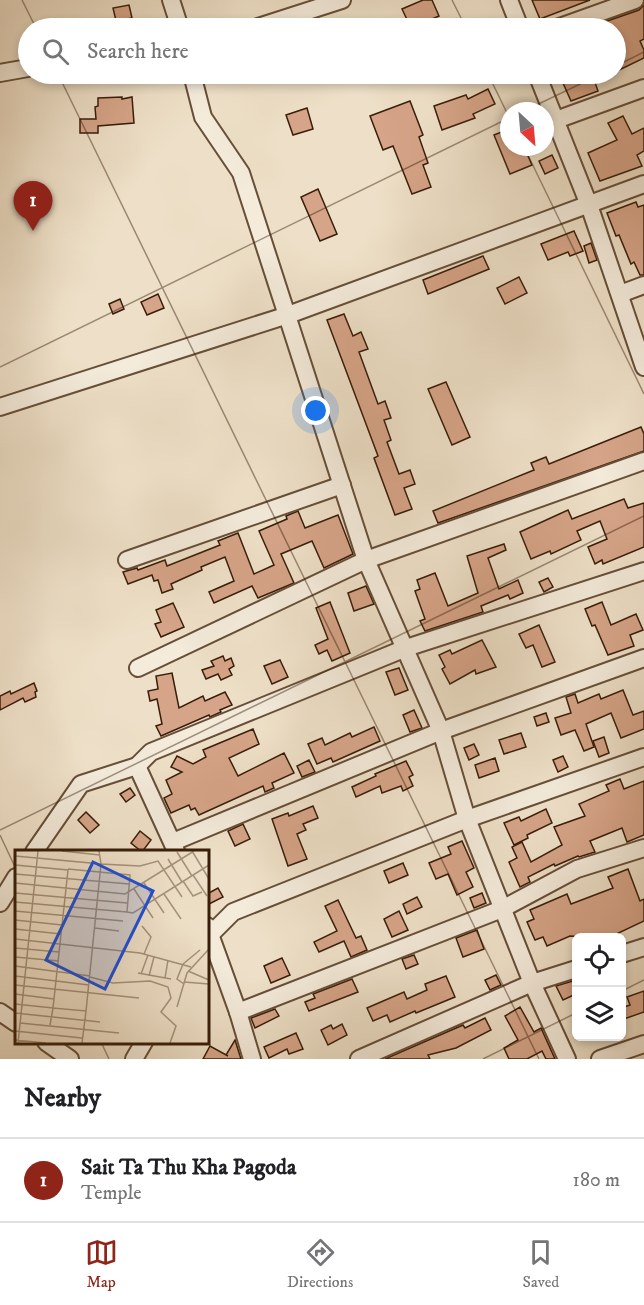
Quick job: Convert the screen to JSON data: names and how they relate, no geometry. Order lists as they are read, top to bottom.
{
  "north": "bottom right",
  "page": {
    "search": "Search here",
    "pins": "1",
    "heading": "Nearby",
    "list": [
      {
        "mark": "1",
        "name": "Sait Ta Thu Kha Pagoda",
        "note": "Temple",
        "value": "180 m"
      }
    ],
    "nav": ["Map", "Directions", "Saved"]
  }
}
